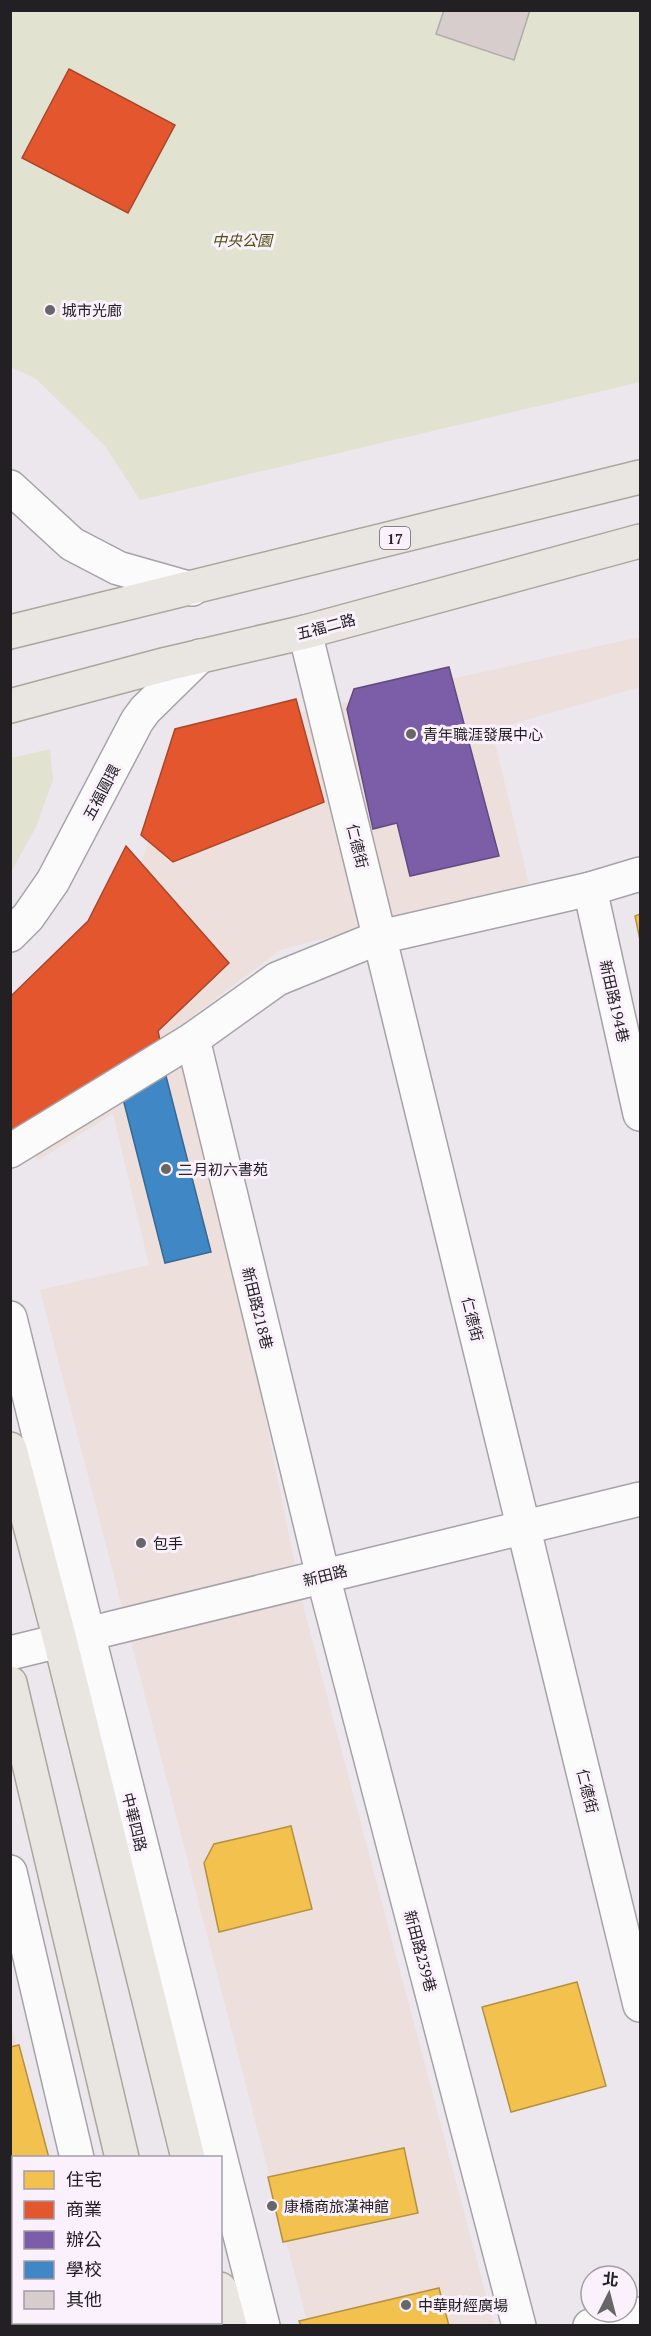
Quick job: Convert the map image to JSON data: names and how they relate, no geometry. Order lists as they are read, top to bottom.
{
  "streets": {
    "main road": ["17", "五福二路", "中華四路"],
    "street": [
      "五福圓環",
      "仁德街",
      "新田路194巷",
      "新田路218巷",
      "新田路",
      "新田路239巷"
    ]
  },
  "crossings": [
    ["五福二路", "五福圓環"],
    ["五福二路", "仁德街"],
    ["仁德街", "新田路"],
    ["新田路218巷", "新田路"],
    ["新田路218巷", "新田路239巷"],
    ["新田路", "中華四路"],
    ["新田路", "新田路239巷"]
  ],
  "parks": ["中央公園"],
  "places": [
    "城市光廊",
    "青年職涯發展中心",
    "二月初六書苑",
    "包手",
    "康橋商旅漢神館",
    "中華財經廣場"
  ],
  "legend": [
    "住宅",
    "商業",
    "辦公",
    "學校",
    "其他"
  ],
  "north": "top"
}
